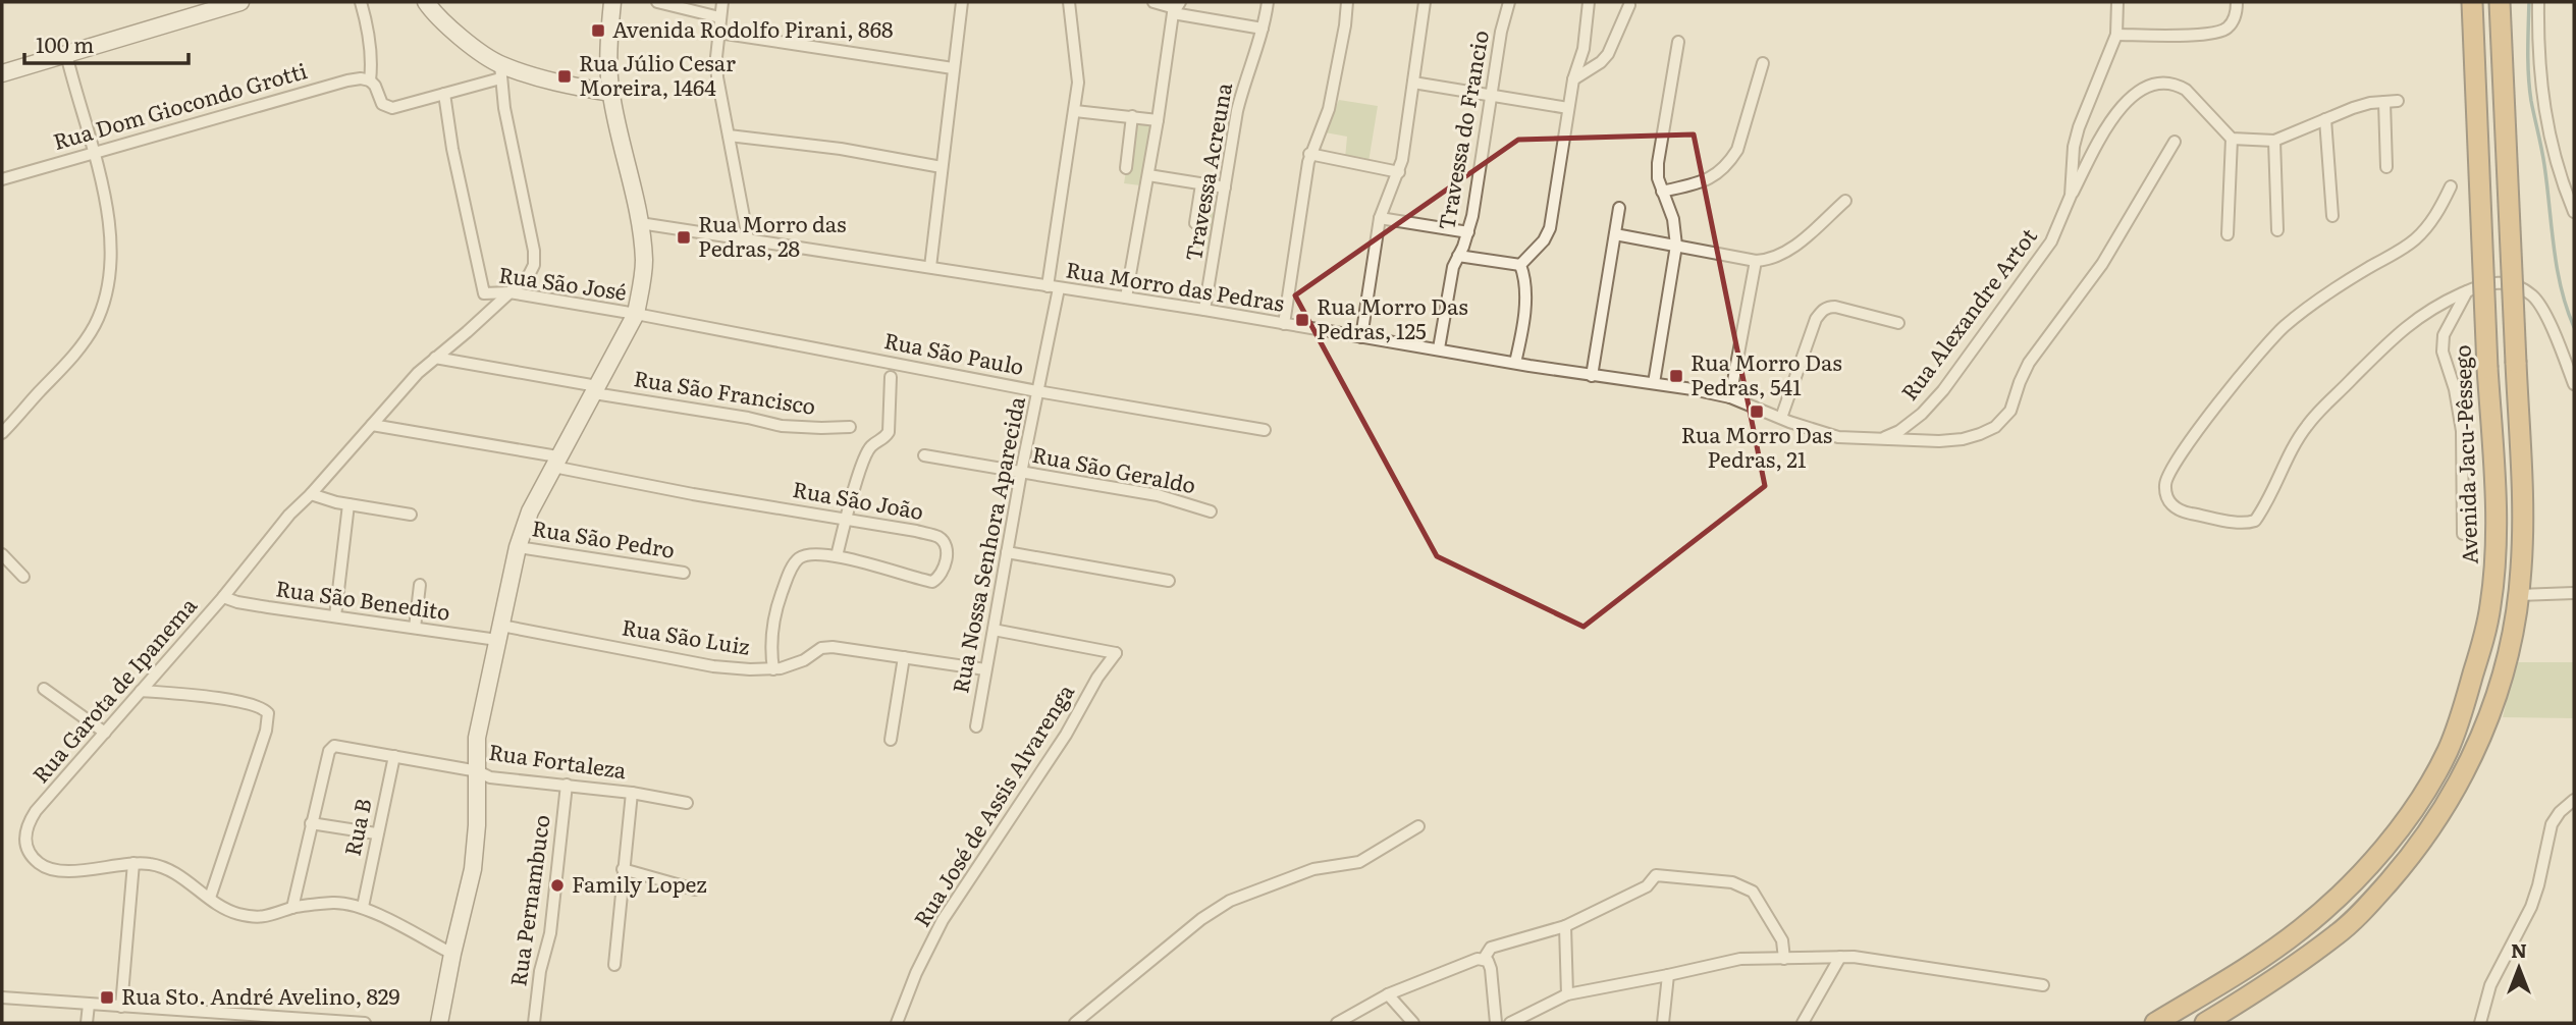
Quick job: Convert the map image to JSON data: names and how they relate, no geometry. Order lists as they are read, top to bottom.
{
  "streets": {
    "highway": ["Avenida Jacu-Pêssego"],
    "street": [
      "Rua Dom Giocondo Grotti",
      "Travessa do Francio",
      "Travessa Acreuna",
      "Rua São José",
      "Rua Morro das Pedras",
      "Rua Alexandre Artot",
      "Rua São Paulo",
      "Rua São Francisco",
      "Rua São Geraldo",
      "Rua São João",
      "Rua São Pedro",
      "Rua Nossa Senhora Aparecida",
      "Rua São Benedito",
      "Rua São Luiz",
      "Rua Garota de Ipanema",
      "Rua Fortaleza",
      "Rua José de Assis Alvarenga",
      "Rua B",
      "Rua Pernambuco"
    ]
  },
  "crossings": [
    ["Travessa do Francio", "Rua Morro das Pedras"],
    ["Travessa Acreuna", "Rua Morro das Pedras"],
    ["Rua São José", "Rua São Paulo"],
    ["Rua São José", "Rua Garota de Ipanema"],
    ["Rua Morro das Pedras", "Rua Alexandre Artot"],
    ["Rua Morro das Pedras", "Rua Nossa Senhora Aparecida"],
    ["Rua São Paulo", "Rua Nossa Senhora Aparecida"],
    ["Rua São Francisco", "Rua Garota de Ipanema"],
    ["Rua São Geraldo", "Rua Nossa Senhora Aparecida"],
    ["Rua São João", "Rua São Luiz"],
    ["Rua São João", "Rua Garota de Ipanema"],
    ["Rua Nossa Senhora Aparecida", "Rua São Luiz"],
    ["Rua Nossa Senhora Aparecida", "Rua José de Assis Alvarenga"],
    ["Rua São Benedito", "Rua São Luiz"],
    ["Rua São Benedito", "Rua Garota de Ipanema"],
    ["Rua Garota de Ipanema", "Rua B"],
    ["Rua Fortaleza", "Rua B"],
    ["Rua Fortaleza", "Rua Pernambuco"]
  ],
  "places": {
    "transit": [
      "Avenida Rodolfo Pirani, 868",
      "Rua Júlio Cesar Moreira, 1464",
      "Rua Morro das Pedras, 28",
      "Rua Morro Das Pedras, 125",
      "Rua Morro Das Pedras, 541",
      "Rua Morro Das Pedras, 21",
      "Rua Sto. André Avelino, 829"
    ],
    "other": ["Family Lopez"]
  },
  "scale_bar": "100 m",
  "north": "top"
}
